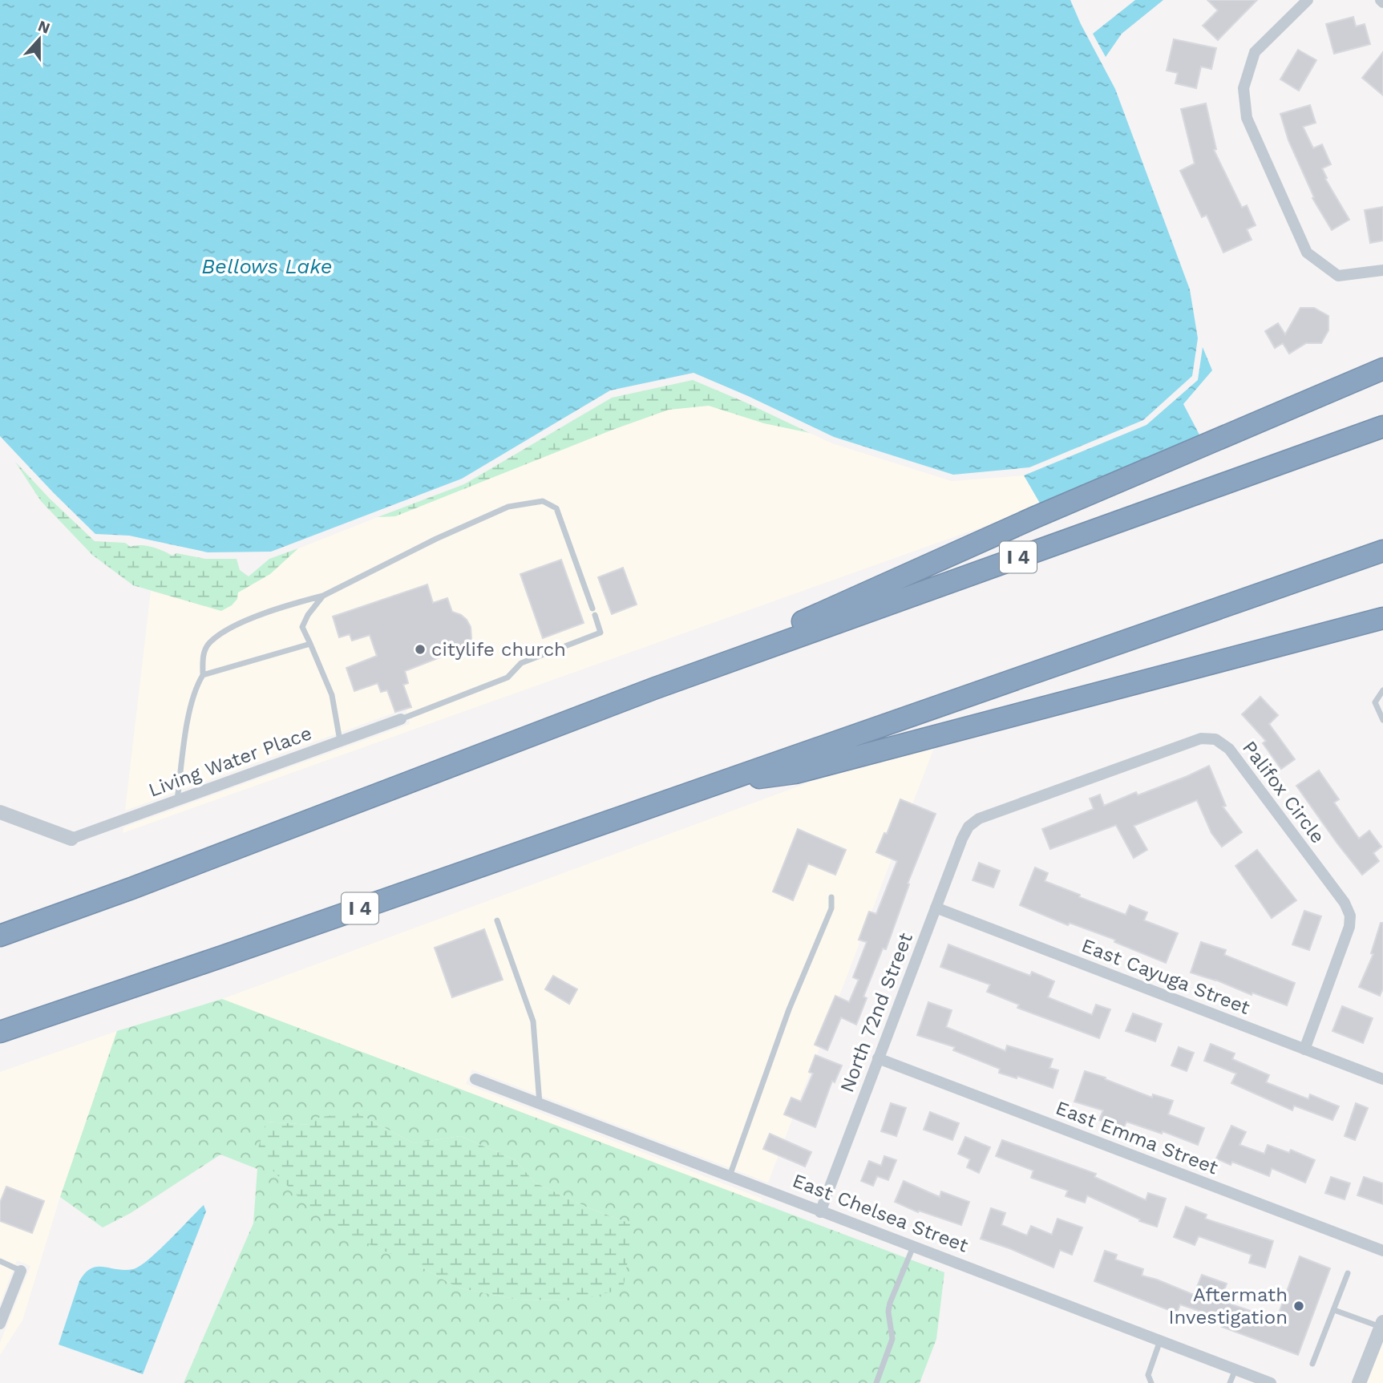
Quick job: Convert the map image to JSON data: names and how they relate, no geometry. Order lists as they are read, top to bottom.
{
  "streets": {
    "highway": ["I 4"],
    "street": [
      "Living Water Place",
      "Palifox Circle",
      "East Cayuga Street",
      "North 72nd Street",
      "East Emma Street",
      "East Chelsea Street"
    ]
  },
  "crossings": [
    ["Palifox Circle", "East Cayuga Street"],
    ["Palifox Circle", "North 72nd Street"],
    ["East Cayuga Street", "North 72nd Street"],
    ["North 72nd Street", "East Emma Street"],
    ["North 72nd Street", "East Chelsea Street"]
  ],
  "water": ["Bellows Lake"],
  "places": ["citylife church", "Aftermath Investigation"],
  "north": "top"
}
